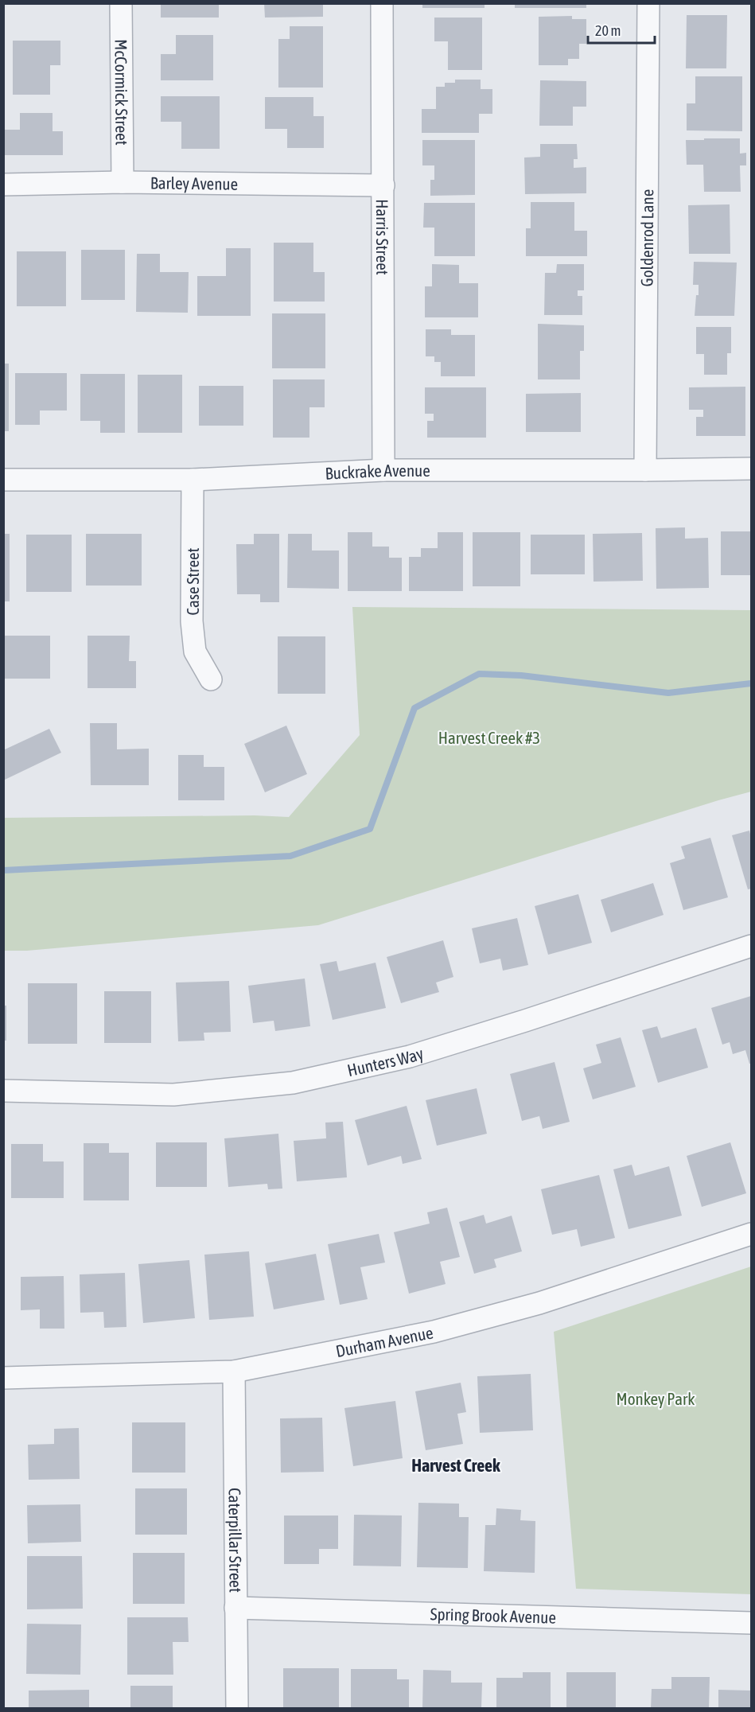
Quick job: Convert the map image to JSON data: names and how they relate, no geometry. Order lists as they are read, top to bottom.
{
  "streets": {
    "street": [
      "McCormick Street",
      "Barley Avenue",
      "Harris Street",
      "Goldenrod Lane",
      "Buckrake Avenue",
      "Case Street",
      "Hunters Way",
      "Durham Avenue",
      "Caterpillar Street",
      "Spring Brook Avenue"
    ]
  },
  "crossings": [
    ["McCormick Street", "Barley Avenue"],
    ["Barley Avenue", "Harris Street"],
    ["Harris Street", "Buckrake Avenue"],
    ["Goldenrod Lane", "Buckrake Avenue"],
    ["Buckrake Avenue", "Case Street"],
    ["Durham Avenue", "Caterpillar Street"],
    ["Caterpillar Street", "Spring Brook Avenue"]
  ],
  "districts": ["Harvest Creek"],
  "parks": ["Harvest Creek #3", "Monkey Park"],
  "scale_bar": "20 m"
}
